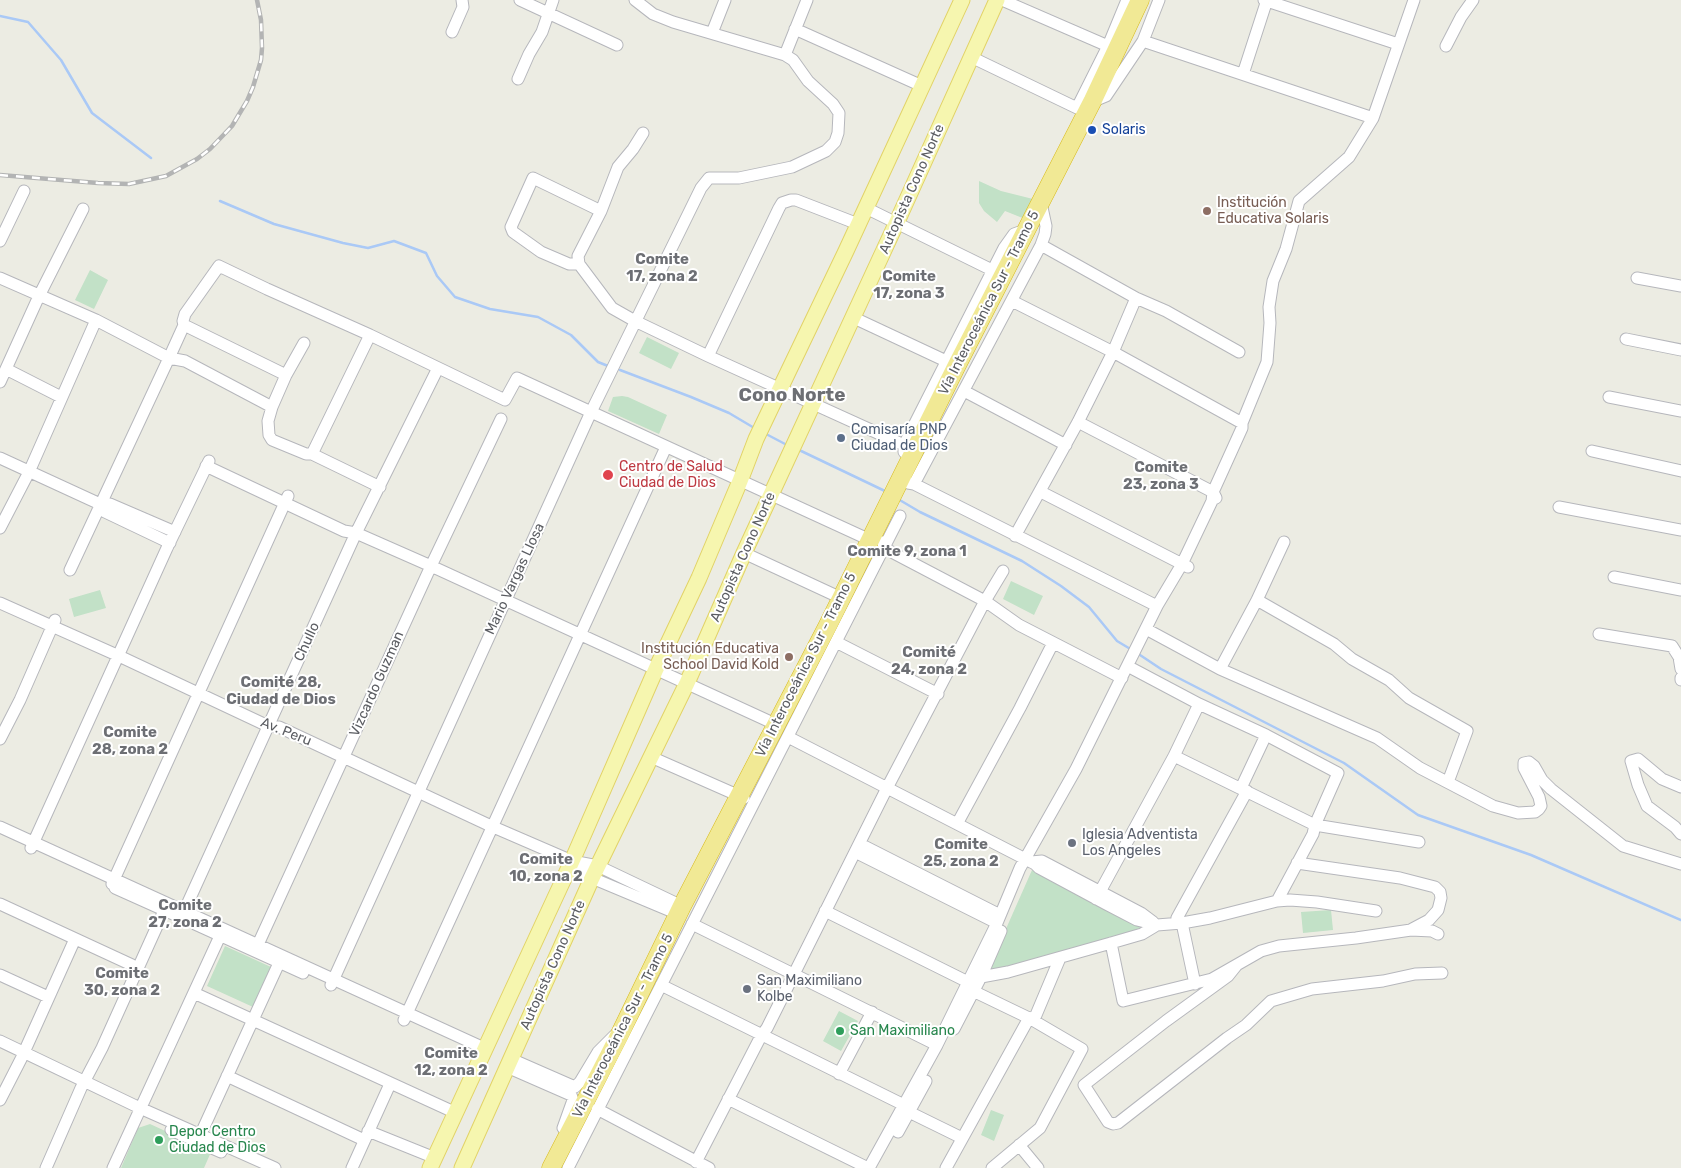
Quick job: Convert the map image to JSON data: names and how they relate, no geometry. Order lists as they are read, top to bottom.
{
  "streets": {
    "highway": ["Vía Interoceánica Sur - Tramo 5"],
    "main road": ["Autopista Cono Norte"],
    "street": [
      "Mario Vargas Llosa",
      "Chullo",
      "Vizcardo Guzman",
      "Av. Peru"
    ]
  },
  "crossings": [
    ["Autopista Cono Norte", "Av. Peru"],
    ["Vía Interoceánica Sur - Tramo 5", "Av. Peru"],
    ["Mario Vargas Llosa", "Av. Peru"],
    ["Chullo", "Av. Peru"],
    ["Vizcardo Guzman", "Av. Peru"]
  ],
  "districts": [
    "Comite 17, zona 2",
    "Comite 17, zona 3",
    "Cono Norte",
    "Comite 23, zona 3",
    "Comite 9, zona 1",
    "Comité 24, zona 2",
    "Comité 28, Ciudad de Dios",
    "Comite 28, zona 2",
    "Comite 25, zona 2",
    "Comite 10, zona 2",
    "Comite 27, zona 2",
    "Comite 30, zona 2",
    "Comite 12, zona 2"
  ],
  "places": [
    "Solaris",
    "Institución Educativa Solaris",
    "Comisaría PNP Ciudad de Dios",
    "Centro de Salud Ciudad de Dios",
    "Institución Educativa School David Kold",
    "Iglesia Adventista Los Angeles",
    "San Maximiliano Kolbe",
    "San Maximiliano",
    "Depor Centro Ciudad de Dios"
  ]
}
